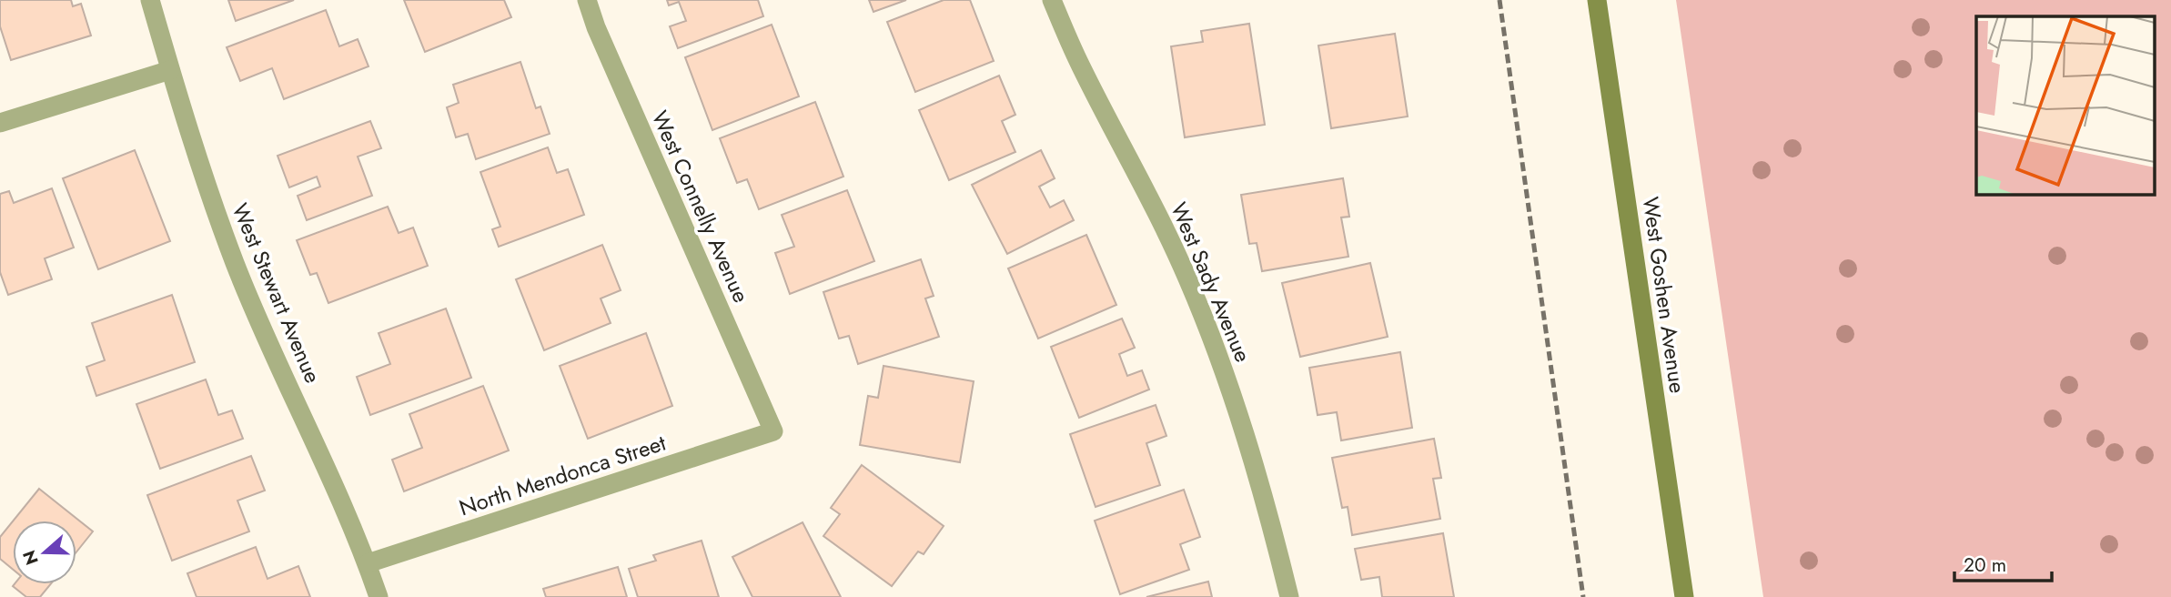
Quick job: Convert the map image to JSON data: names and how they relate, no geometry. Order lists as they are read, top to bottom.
{
  "streets": {
    "main road": ["West Goshen Avenue"],
    "street": [
      "West Connelly Avenue",
      "West Sady Avenue",
      "West Stewart Avenue",
      "North Mendonca Street"
    ]
  },
  "crossings": [
    ["West Connelly Avenue", "North Mendonca Street"],
    ["West Stewart Avenue", "North Mendonca Street"]
  ],
  "scale_bar": "20 m",
  "north": "left"
}
